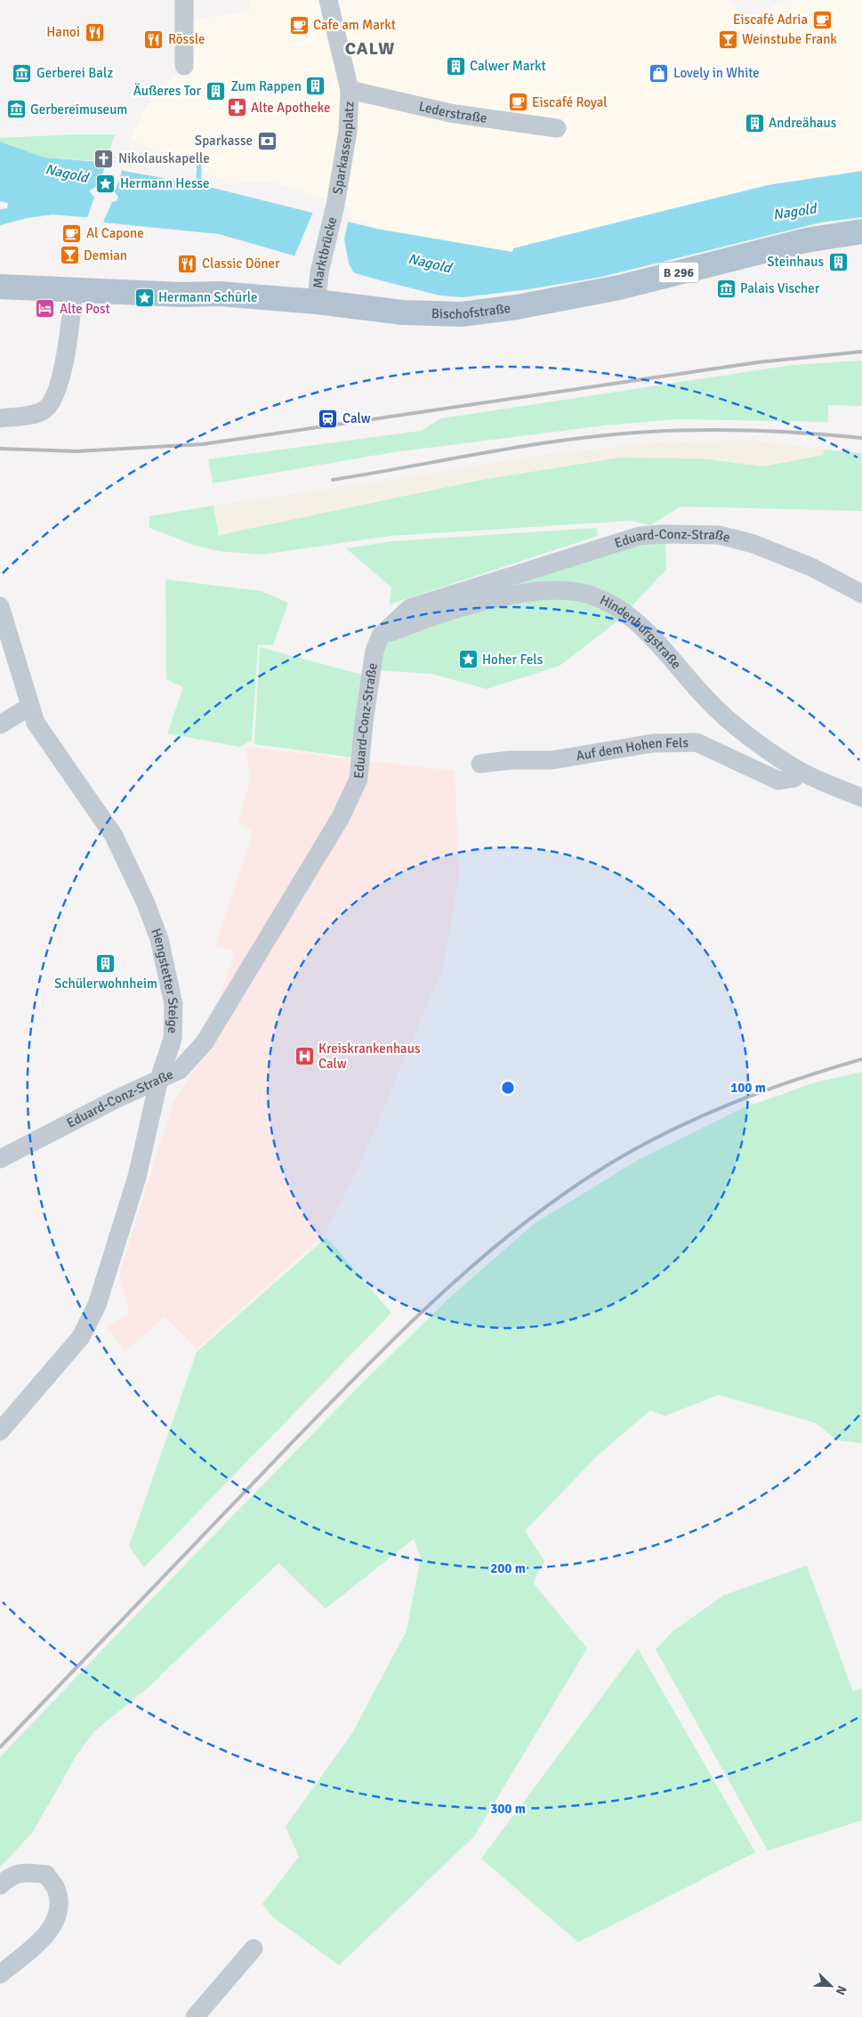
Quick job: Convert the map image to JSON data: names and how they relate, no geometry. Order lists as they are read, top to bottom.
{
  "streets": {
    "main road": ["B 296", "Bischofstraße"],
    "street": [
      "Lederstraße",
      "Sparkassenplatz",
      "Marktbrücke",
      "Eduard-Conz-Straße",
      "Hindenburgstraße",
      "Auf dem Hohen Fels",
      "Hengstetter Steige"
    ]
  },
  "crossings": [
    ["Lederstraße", "Sparkassenplatz"],
    ["Sparkassenplatz", "Marktbrücke"],
    ["Marktbrücke", "Bischofstraße"],
    ["B 296", "Bischofstraße"],
    ["Eduard-Conz-Straße", "Hindenburgstraße"],
    ["Eduard-Conz-Straße", "Hengstetter Steige"],
    ["Hindenburgstraße", "Auf dem Hohen Fels"]
  ],
  "districts": ["CALW"],
  "water": ["Nagold"],
  "places": {
    "cafe": [
      "Eiscafé Adria",
      "Cafe am Markt",
      "Eiscafé Royal",
      "Al Capone"
    ],
    "restaurant": ["Hanoi", "Rössle", "Classic Döner"],
    "bar": ["Weinstube Frank", "Demian"],
    "building": [
      "Calwer Markt",
      "Zum Rappen",
      "Äußeres Tor",
      "Andreähaus",
      "Steinhaus",
      "Schülerwohnheim"
    ],
    "museum": ["Gerberei Balz", "Gerbereimuseum", "Palais Vischer"],
    "shop": ["Lovely in White"],
    "pharmacy": ["Alte Apotheke"],
    "bank": ["Sparkasse"],
    "church": ["Nikolauskapelle"],
    "place": ["Hermann Hesse", "Hermann Schürle", "Hoher Fels"],
    "hotel": ["Alte Post"],
    "station": ["Calw"],
    "hospital": ["Kreiskrankenhaus Calw"]
  },
  "north": "bottom right",
  "rings": ["100 m", "200 m", "300 m"]
}
